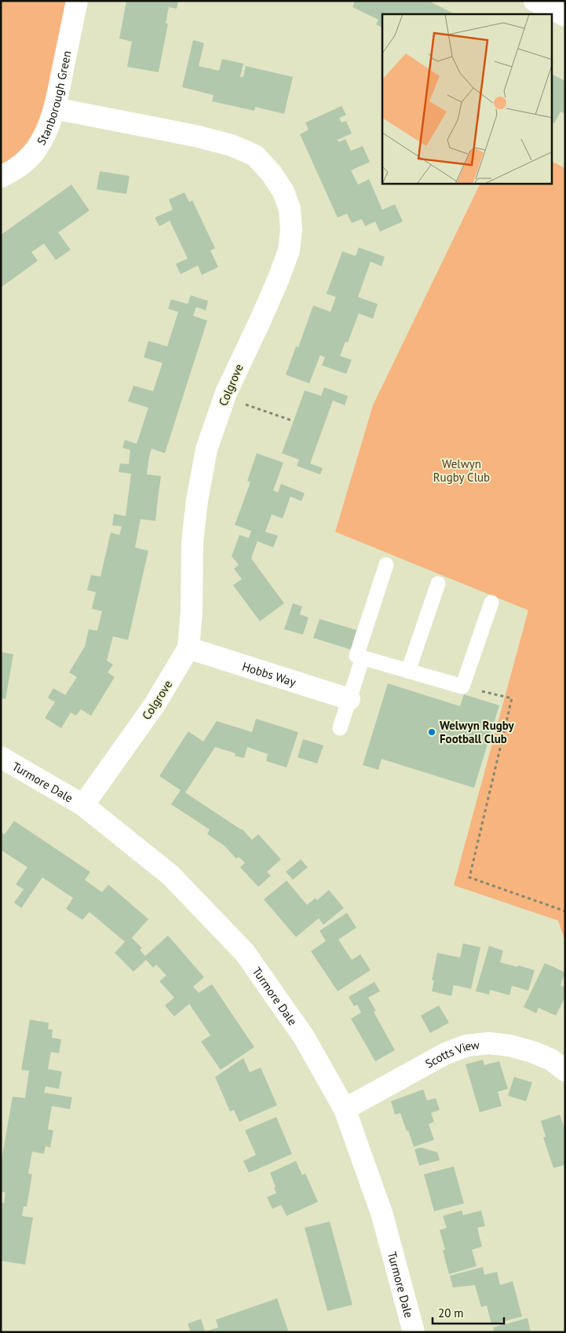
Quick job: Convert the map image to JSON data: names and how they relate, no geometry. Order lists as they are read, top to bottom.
{
  "streets": {
    "street": [
      "Stanborough Green",
      "Colgrove",
      "Hobbs Way",
      "Turmore Dale",
      "Scotts View"
    ]
  },
  "crossings": [
    ["Stanborough Green", "Colgrove"],
    ["Colgrove", "Hobbs Way"],
    ["Colgrove", "Turmore Dale"],
    ["Turmore Dale", "Scotts View"]
  ],
  "parks": ["Welwyn Rugby Club"],
  "places": ["Welwyn Rugby Football Club"],
  "scale_bar": "20 m"
}
